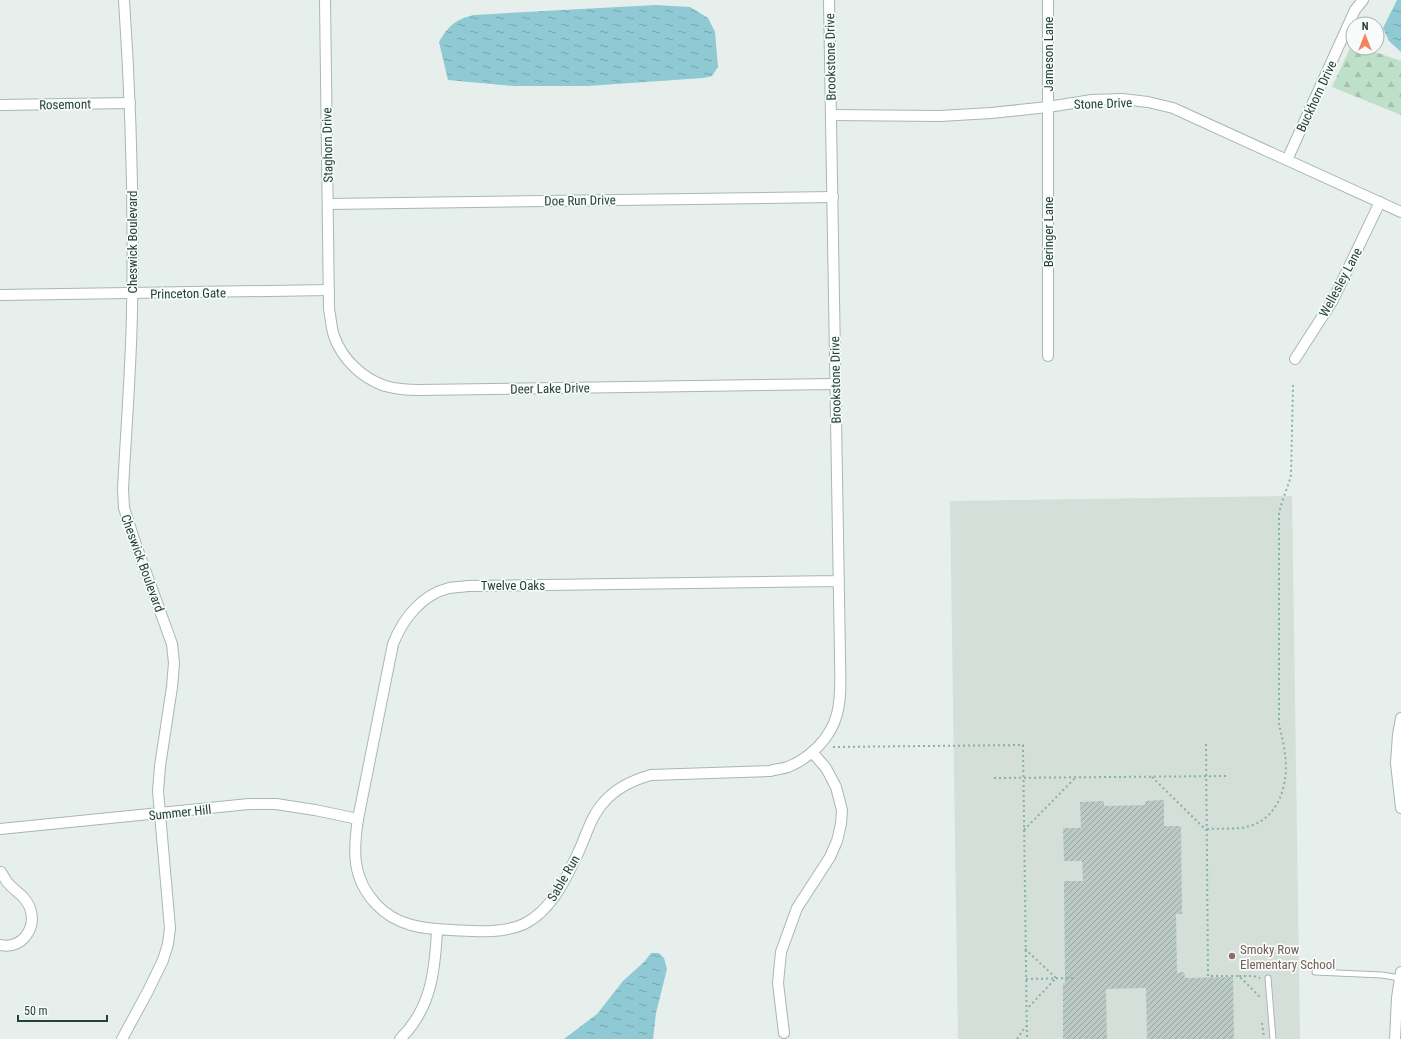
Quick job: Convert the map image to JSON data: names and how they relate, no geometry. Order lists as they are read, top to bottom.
{
  "streets": {
    "street": [
      "Jameson Lane",
      "Brookstone Drive",
      "Buckhorn Drive",
      "Stone Drive",
      "Rosemont",
      "Staghorn Drive",
      "Doe Run Drive",
      "Beringer Lane",
      "Cheswick Boulevard",
      "Wellesley Lane",
      "Princeton Gate",
      "Deer Lake Drive",
      "Twelve Oaks",
      "Summer Hill",
      "Sable Run"
    ]
  },
  "crossings": [
    ["Jameson Lane", "Stone Drive"],
    ["Jameson Lane", "Beringer Lane"],
    ["Brookstone Drive", "Stone Drive"],
    ["Brookstone Drive", "Doe Run Drive"],
    ["Brookstone Drive", "Deer Lake Drive"],
    ["Brookstone Drive", "Twelve Oaks"],
    ["Brookstone Drive", "Sable Run"],
    ["Buckhorn Drive", "Stone Drive"],
    ["Stone Drive", "Beringer Lane"],
    ["Stone Drive", "Wellesley Lane"],
    ["Rosemont", "Cheswick Boulevard"],
    ["Staghorn Drive", "Doe Run Drive"],
    ["Staghorn Drive", "Princeton Gate"],
    ["Staghorn Drive", "Deer Lake Drive"],
    ["Cheswick Boulevard", "Princeton Gate"],
    ["Cheswick Boulevard", "Summer Hill"],
    ["Princeton Gate", "Deer Lake Drive"],
    ["Twelve Oaks", "Summer Hill"],
    ["Twelve Oaks", "Sable Run"],
    ["Summer Hill", "Sable Run"]
  ],
  "places": ["Smoky Row Elementary School"],
  "scale_bar": "50 m",
  "north": "top"
}
